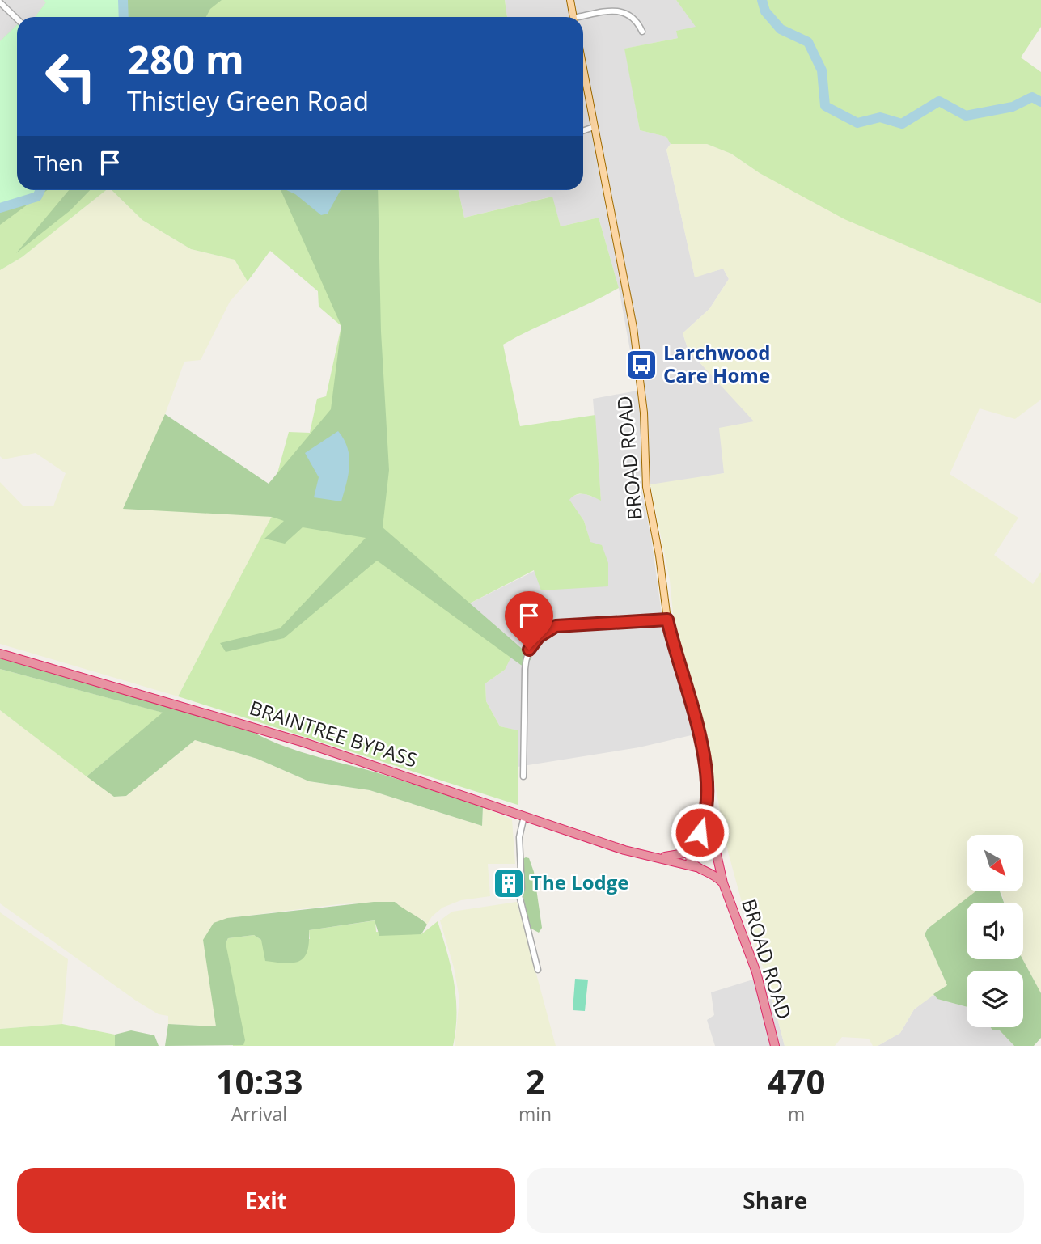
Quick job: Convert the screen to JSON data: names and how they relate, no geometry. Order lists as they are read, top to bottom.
{
  "streets": {
    "highway": ["BROAD ROAD", "BRAINTREE BYPASS"]
  },
  "crossings": [
    ["BROAD ROAD", "BRAINTREE BYPASS"]
  ],
  "places": {
    "bus stop": ["Larchwood Care Home"],
    "building": ["The Lodge"]
  },
  "north": "bottom right",
  "page": {
    "turn": ["280 m", "Thistley Green Road"],
    "then": "Then",
    "eta": [
      "10:33",
      "Arrival",
      "2",
      "min",
      "470",
      "m"
    ],
    "buttons": ["Exit", "Share"]
  }
}
